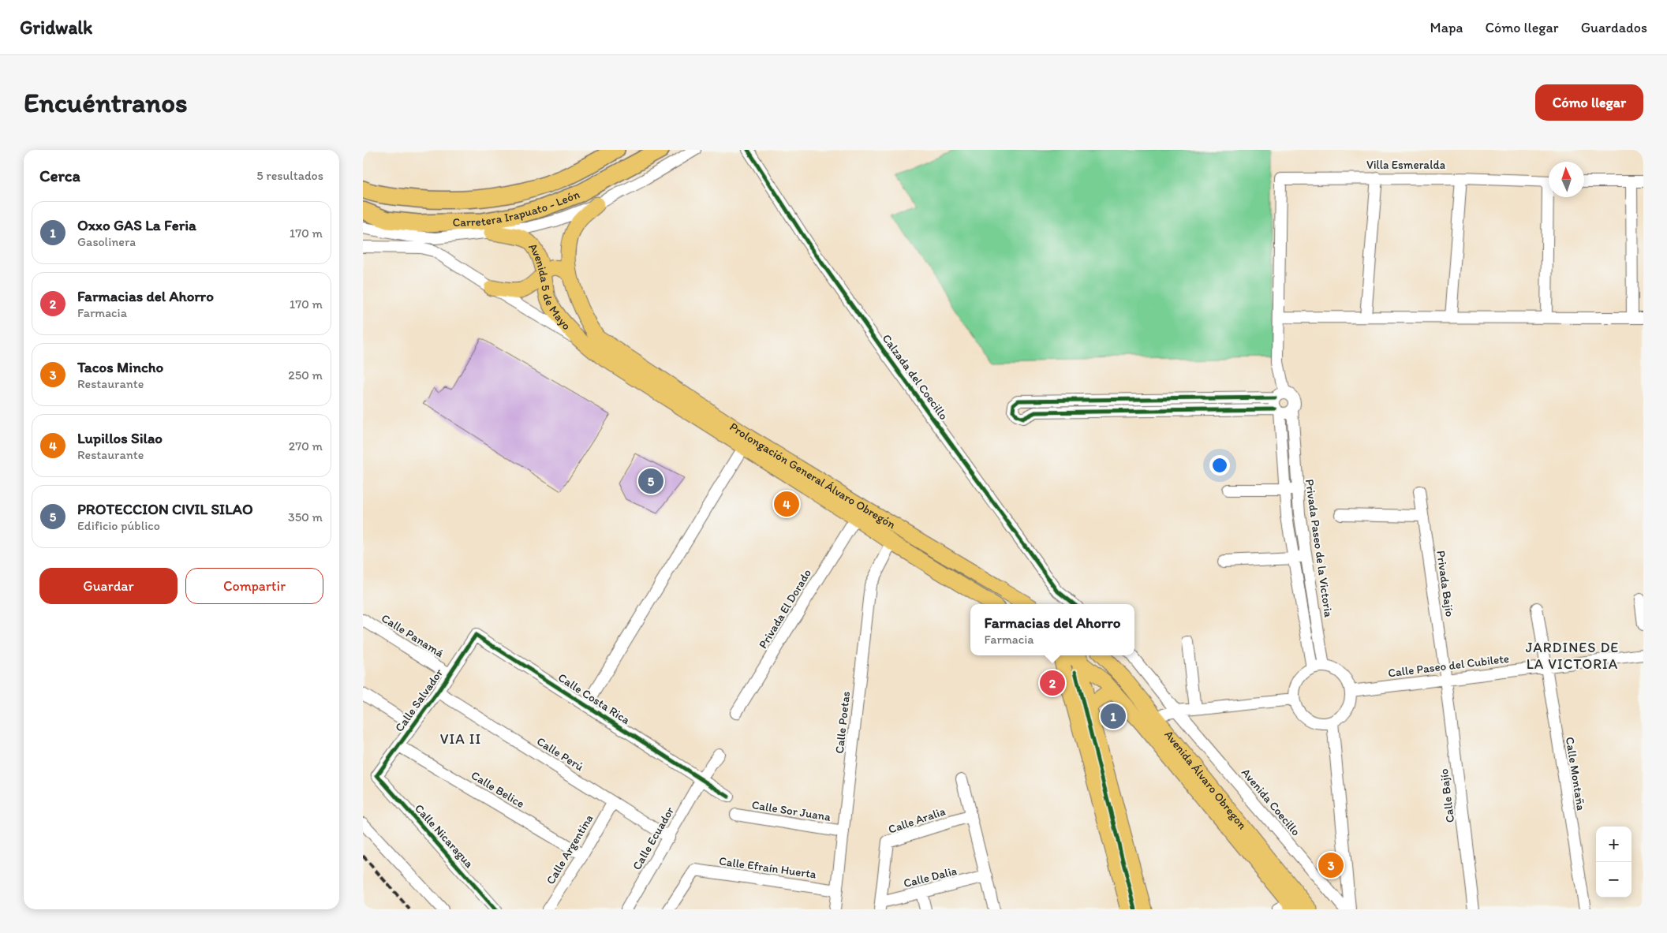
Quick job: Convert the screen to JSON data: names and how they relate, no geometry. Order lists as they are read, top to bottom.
{
  "streets": {
    "highway": ["Carretera Irapuato - León"],
    "main road": ["Avenida 5 de Mayo", "Prolongación General Álvaro Obregón", "Avenida Álvaro Obregon"],
    "street": [
      "Villa Esmeralda",
      "Calzada del Coecillo",
      "Privada Paseo de la Victoria",
      "Privada Bajío",
      "Privada El Dorado",
      "Calle Panamá",
      "Calle Paseo del Cubilete",
      "Calle Costa Rica",
      "Calle Salvador",
      "Calle Poetas",
      "Calle Perú",
      "Calle Montaña",
      "Calle Belice",
      "Calle Bajío",
      "Avenida Coecillo",
      "Calle Sor Juana",
      "Calle Aralia",
      "Calle Nicaragua",
      "Calle Ecuador",
      "Calle Argentina",
      "Calle Efraín Huerta",
      "Calle Dalia"
    ]
  },
  "crossings": [
    ["Avenida 5 de Mayo", "Prolongación General Álvaro Obregón"],
    ["Prolongación General Álvaro Obregón", "Privada El Dorado"],
    ["Prolongación General Álvaro Obregón", "Calle Poetas"],
    ["Privada Paseo de la Victoria", "Calle Paseo del Cubilete"],
    ["Privada Bajío", "Calle Paseo del Cubilete"],
    ["Privada Bajío", "Calle Bajío"],
    ["Calle Panamá", "Calle Salvador"],
    ["Calle Paseo del Cubilete", "Calle Montaña"],
    ["Calle Paseo del Cubilete", "Calle Bajío"],
    ["Calle Costa Rica", "Calle Salvador"],
    ["Calle Costa Rica", "Calle Ecuador"],
    ["Calle Salvador", "Calle Perú"],
    ["Calle Salvador", "Calle Belice"],
    ["Calle Salvador", "Calle Nicaragua"],
    ["Calle Poetas", "Calle Sor Juana"],
    ["Calle Poetas", "Calle Efraín Huerta"],
    ["Calle Perú", "Calle Ecuador"],
    ["Calle Perú", "Calle Argentina"],
    ["Calle Belice", "Calle Argentina"],
    ["Calle Aralia", "Calle Dalia"]
  ],
  "districts": ["JARDINES DE LA VICTORIA", "VIA II"],
  "north": "top",
  "page": {
    "header": "Gridwalk",
    "nav": ["Mapa", "Cómo llegar", "Guardados"],
    "buttons": [
      "Cómo llegar",
      ["Guardar", "Compartir"]
    ],
    "title": "Encuéntranos",
    "heading": ["Cerca", "5 resultados"],
    "list": [
      {
        "mark": "1",
        "name": "Oxxo GAS La Feria",
        "note": "Gasolinera",
        "value": "170 m"
      },
      {
        "mark": "2",
        "name": "Farmacias del Ahorro",
        "note": "Farmacia",
        "value": "170 m"
      },
      {
        "mark": "3",
        "name": "Tacos Mincho",
        "note": "Restaurante",
        "value": "250 m"
      },
      {
        "mark": "4",
        "name": "Lupillos Silao",
        "note": "Restaurante",
        "value": "270 m"
      },
      {
        "mark": "5",
        "name": "PROTECCION CIVIL SILAO",
        "note": "Edificio público",
        "value": "350 m"
      }
    ],
    "pins": [
      "5",
      "4",
      "2",
      "1",
      "3"
    ],
    "popup": ["Farmacias del Ahorro", "Farmacia"],
    "map_buttons": ["+", "−"]
  }
}
